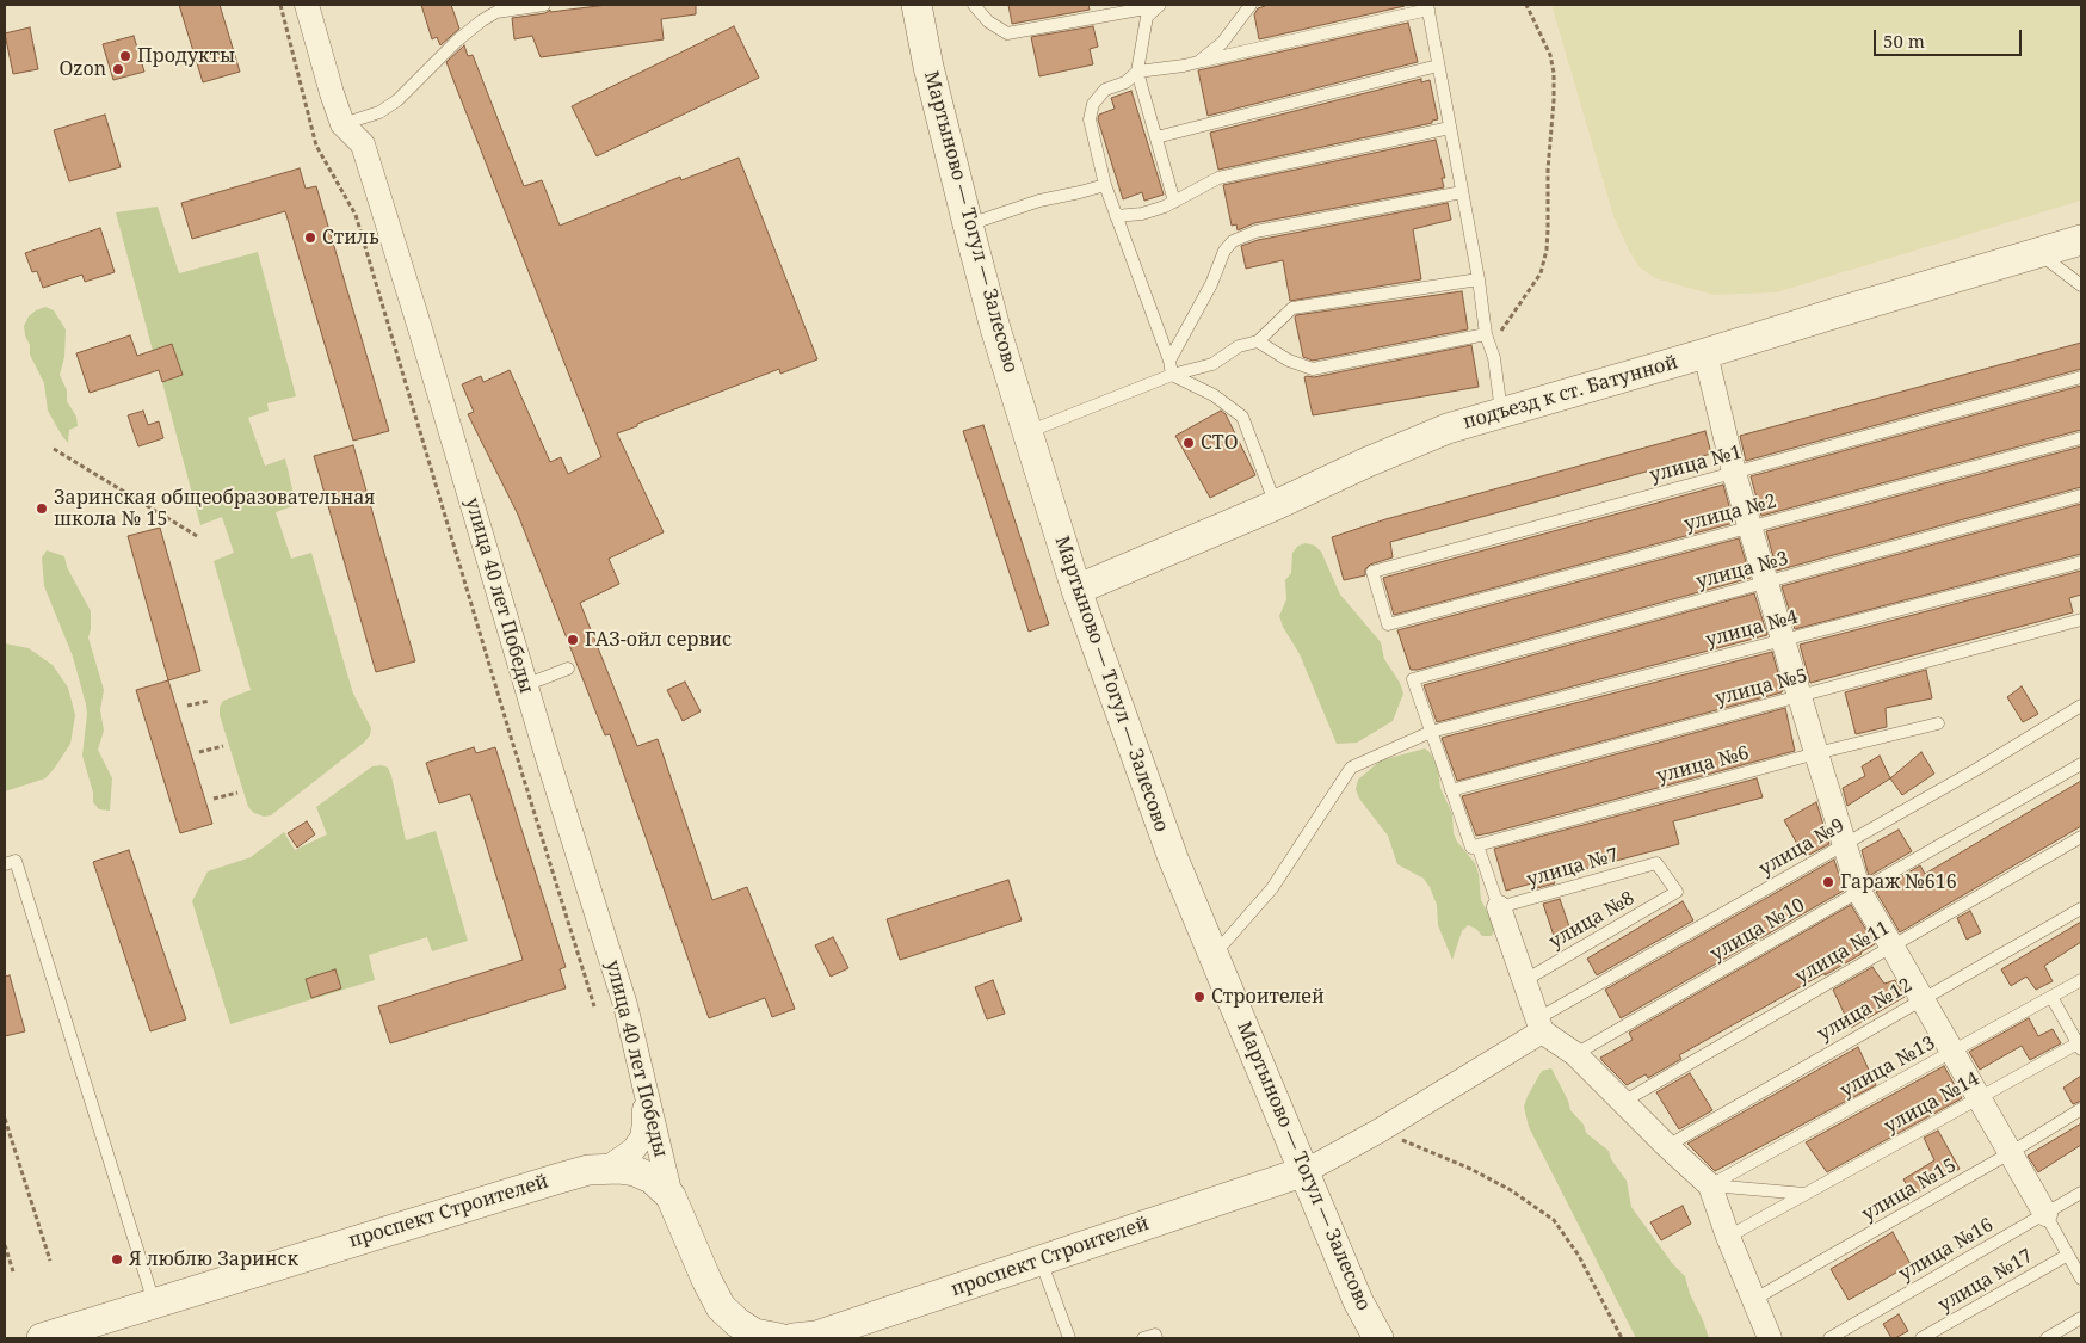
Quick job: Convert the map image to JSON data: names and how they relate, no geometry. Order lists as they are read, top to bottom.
{
  "streets": {
    "street": [
      "Мартыново — Тогул — Залесово",
      "подъезд к ст. Батунной",
      "улица 40 лет Победы",
      "проспект Строителей"
    ],
    "lane": [
      "улица №1",
      "улица №2",
      "улица №3",
      "улица №4",
      "улица №5",
      "улица №6",
      "улица №9",
      "улица №7",
      "улица №8",
      "улица №10",
      "улица №11",
      "улица №12",
      "улица №13",
      "улица №14",
      "улица №15",
      "улица №16",
      "улица №17"
    ]
  },
  "crossings": [
    ["Мартыново — Тогул — Залесово", "подъезд к ст. Батунной"],
    ["Мартыново — Тогул — Залесово", "улица №4"],
    ["Мартыново — Тогул — Залесово", "проспект Строителей"],
    ["улица №1", "улица №2"],
    ["улица №3", "улица №4"],
    ["улица 40 лет Победы", "проспект Строителей"],
    ["улица №7", "улица №8"]
  ],
  "places": [
    "Продукты",
    "Ozon",
    "Стиль",
    "СТО",
    "Заринская общеобразовательная школа № 15",
    "ГАЗ-ойл сервис",
    "Гараж №616",
    "Строителей",
    "Я люблю Заринск"
  ],
  "scale_bar": "50 m"
}
